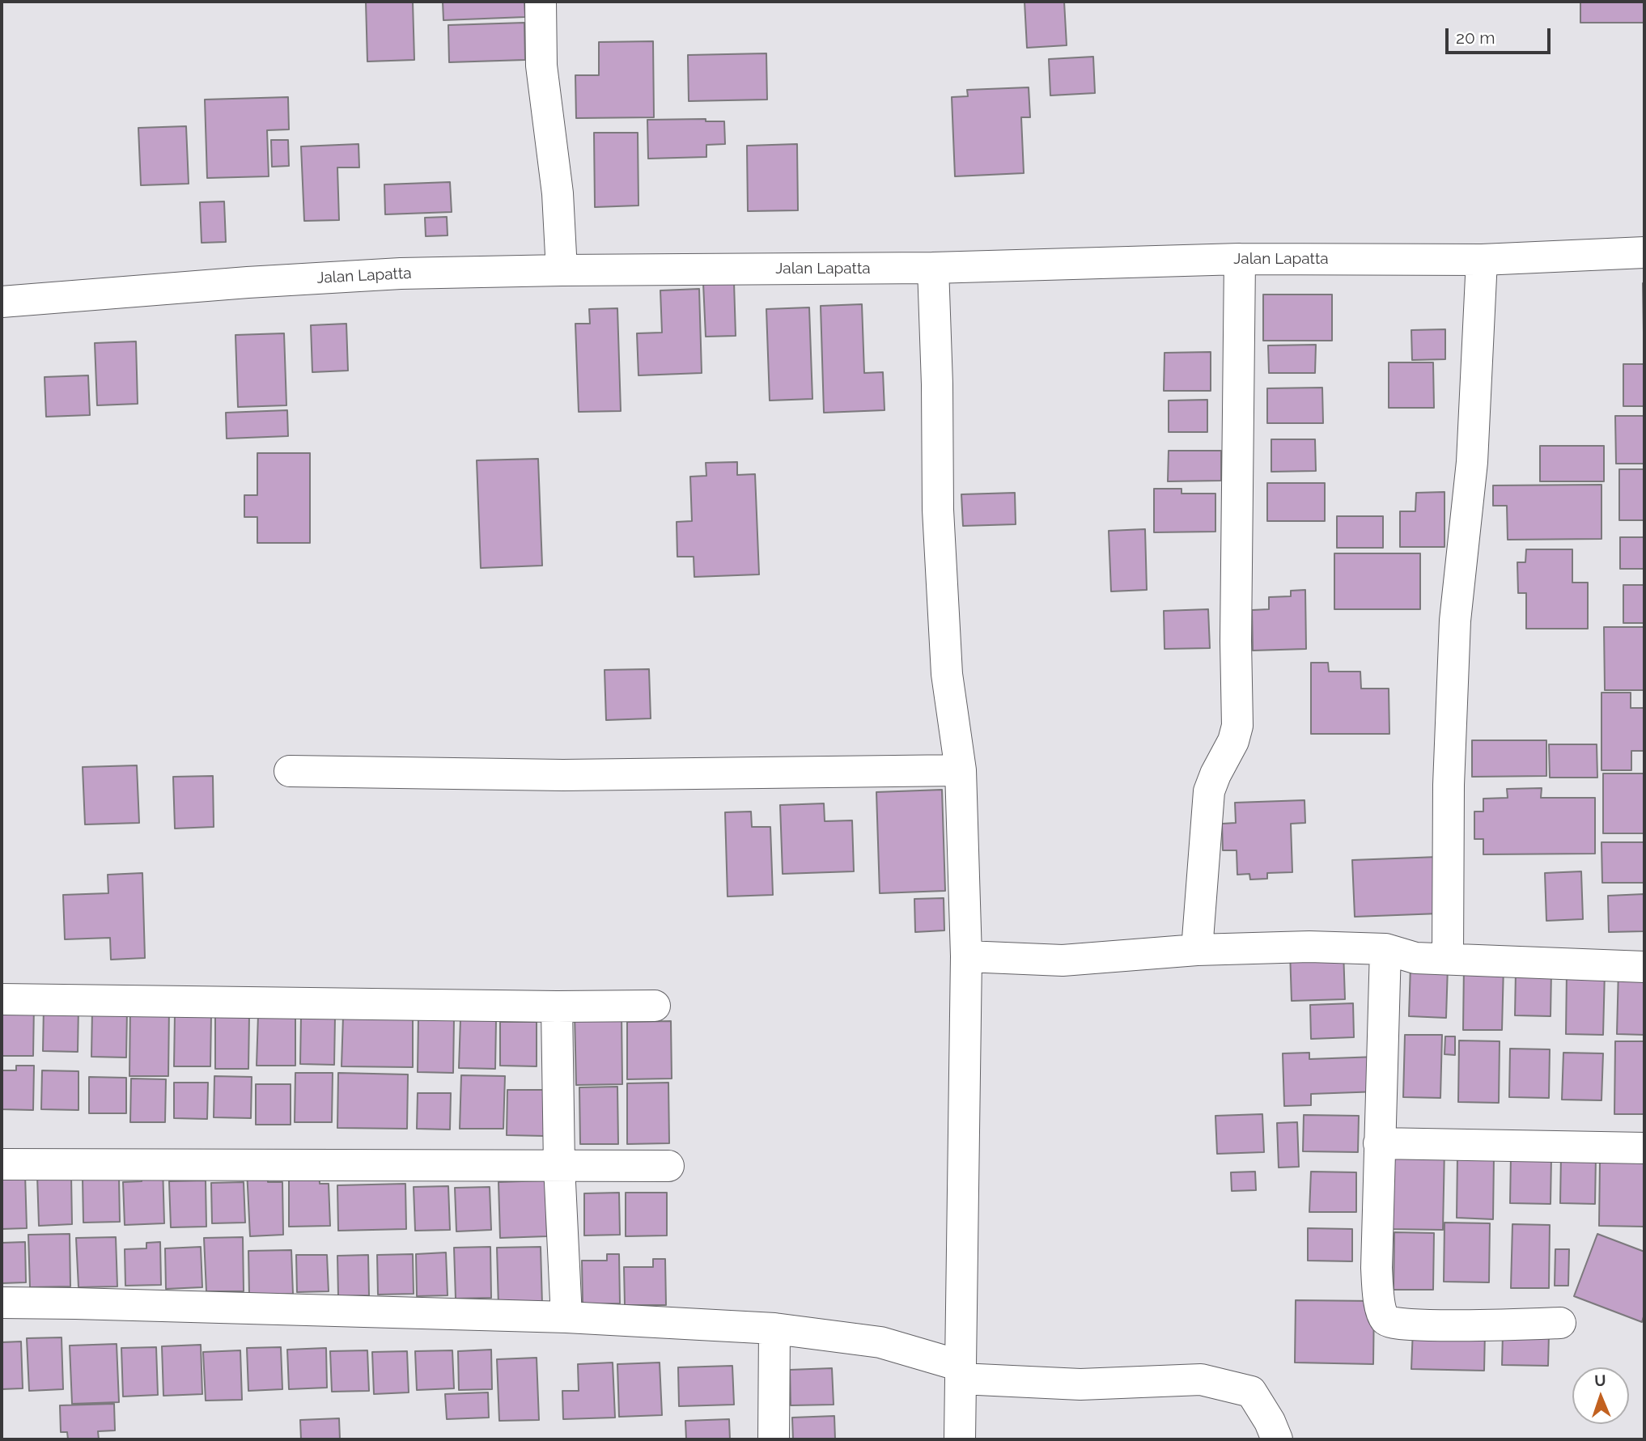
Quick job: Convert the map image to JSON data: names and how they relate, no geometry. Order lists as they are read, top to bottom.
{
  "streets": {
    "street": ["Jalan Lapatta"]
  },
  "scale_bar": "20 m",
  "north": "top"
}
